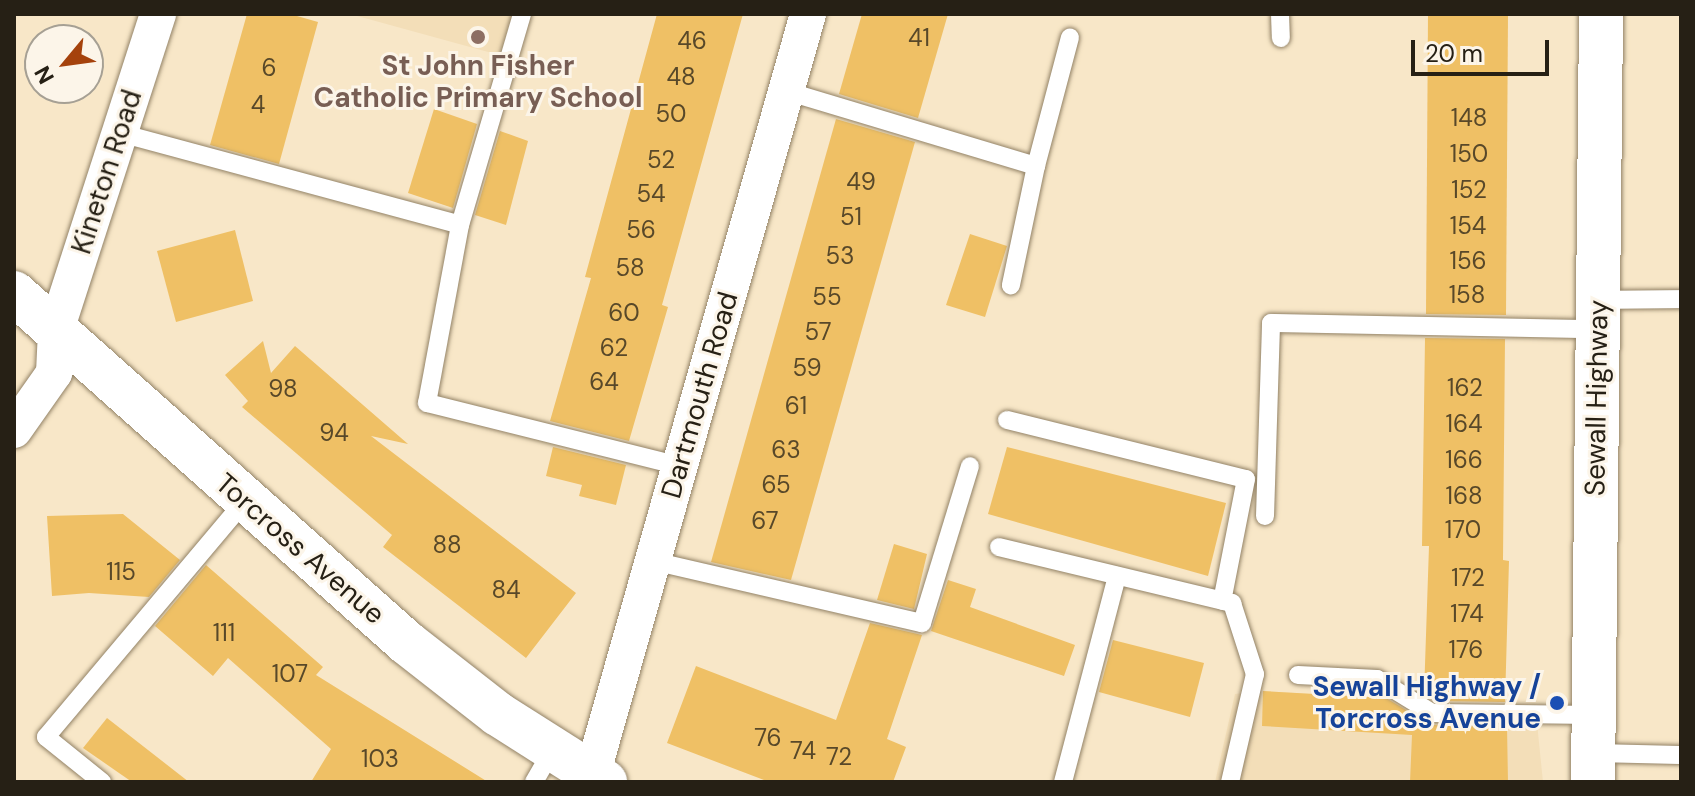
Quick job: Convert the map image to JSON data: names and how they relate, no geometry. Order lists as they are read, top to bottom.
{
  "streets": {
    "street": [
      "Kineton Road",
      "Dartmouth Road",
      "Sewall Highway",
      "Torcross Avenue"
    ]
  },
  "crossings": [
    ["Kineton Road", "Torcross Avenue"],
    ["Dartmouth Road", "Torcross Avenue"]
  ],
  "places": ["St John Fisher Catholic Primary School", "Sewall Highway / Torcross Avenue"],
  "house_numbers": [
    "41",
    "46",
    "6",
    "48",
    "4",
    "50",
    "148",
    "150",
    "52",
    "49",
    "152",
    "54",
    "51",
    "154",
    "56",
    "53",
    "156",
    "58",
    "158",
    "55",
    "60",
    "57",
    "62",
    "59",
    "64",
    "162",
    "98",
    "61",
    "164",
    "94",
    "63",
    "166",
    "65",
    "168",
    "67",
    "170",
    "88",
    "115",
    "172",
    "84",
    "174",
    "111",
    "176",
    "107",
    "76",
    "74",
    "72",
    "103"
  ],
  "scale_bar": "20 m",
  "north": "bottom left"
}
